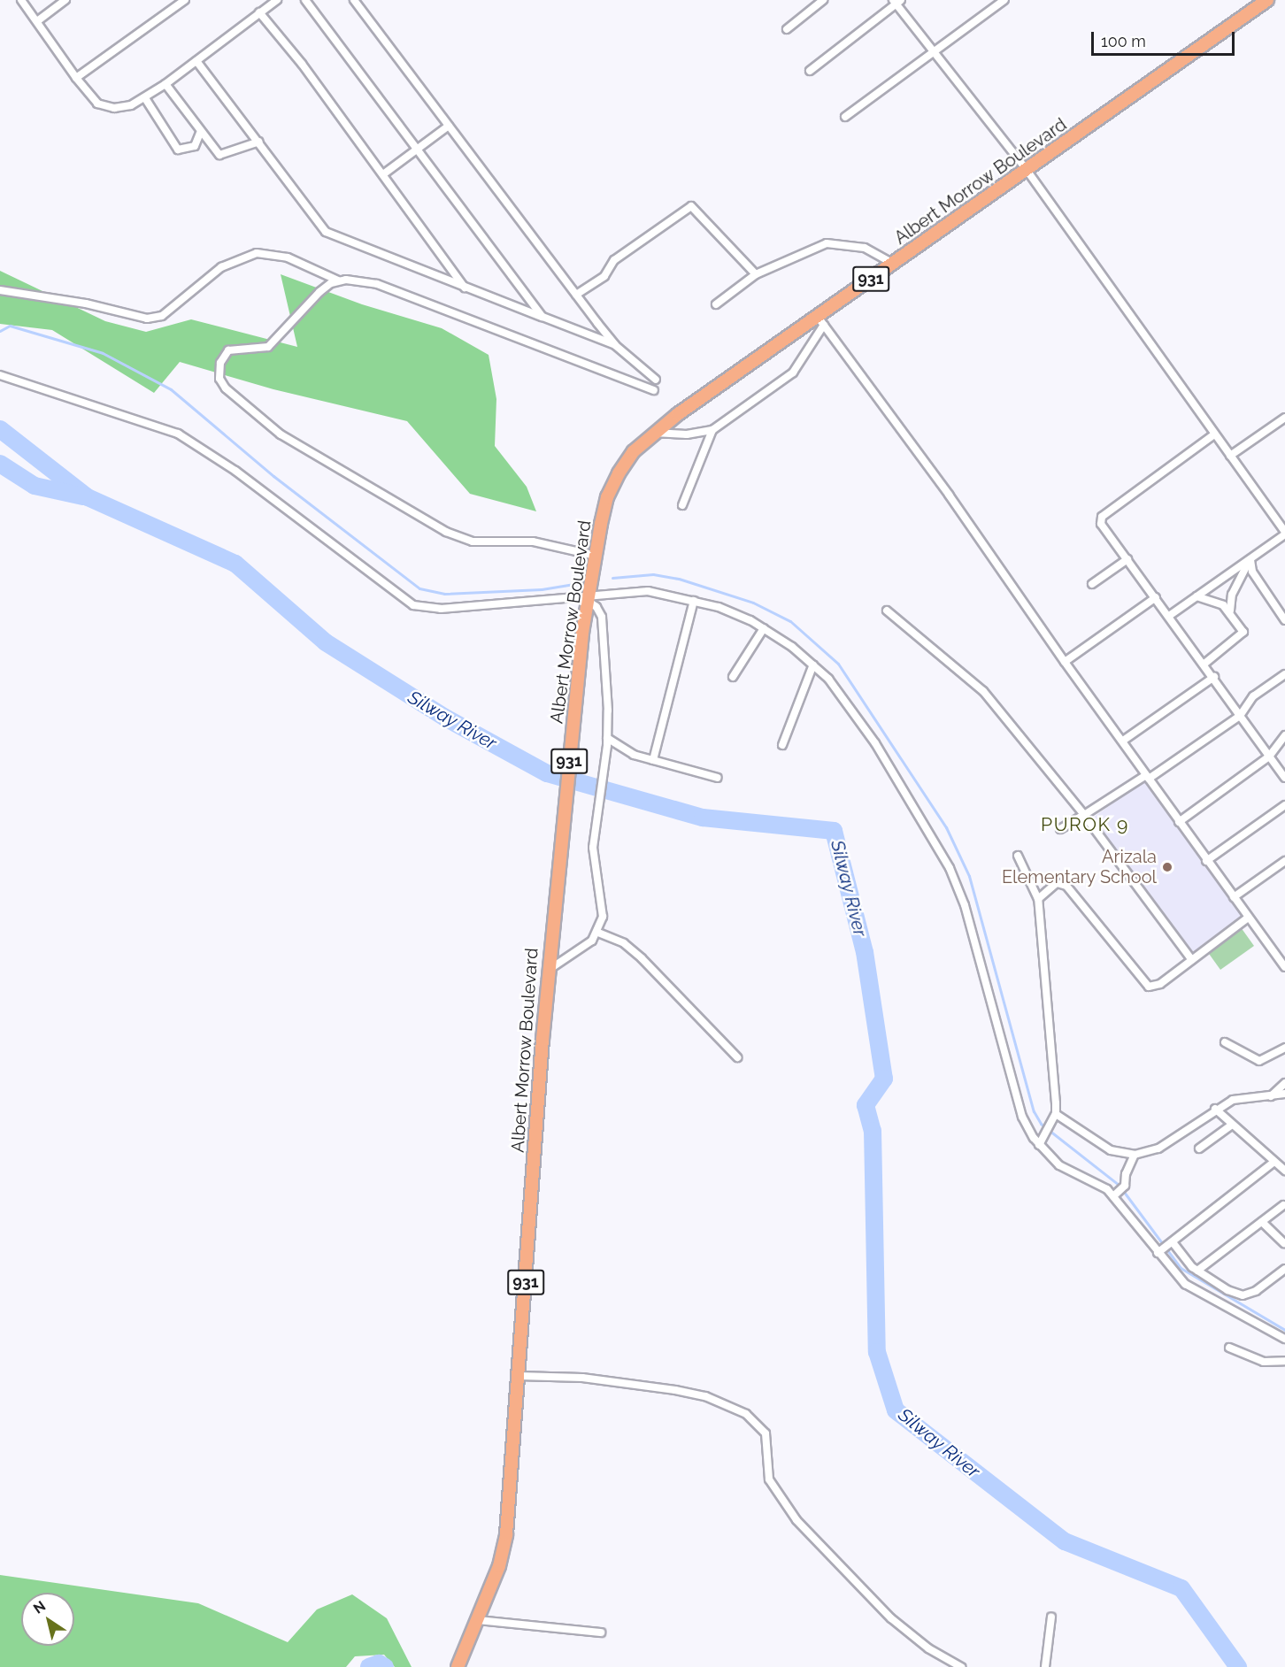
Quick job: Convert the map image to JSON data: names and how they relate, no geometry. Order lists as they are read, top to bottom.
{
  "streets": {
    "highway": ["Albert Morrow Boulevard", "931"]
  },
  "districts": ["PUROK 9"],
  "water": ["Silway River"],
  "places": ["Arizala Elementary School"],
  "scale_bar": "100 m",
  "north": "top left"
}
